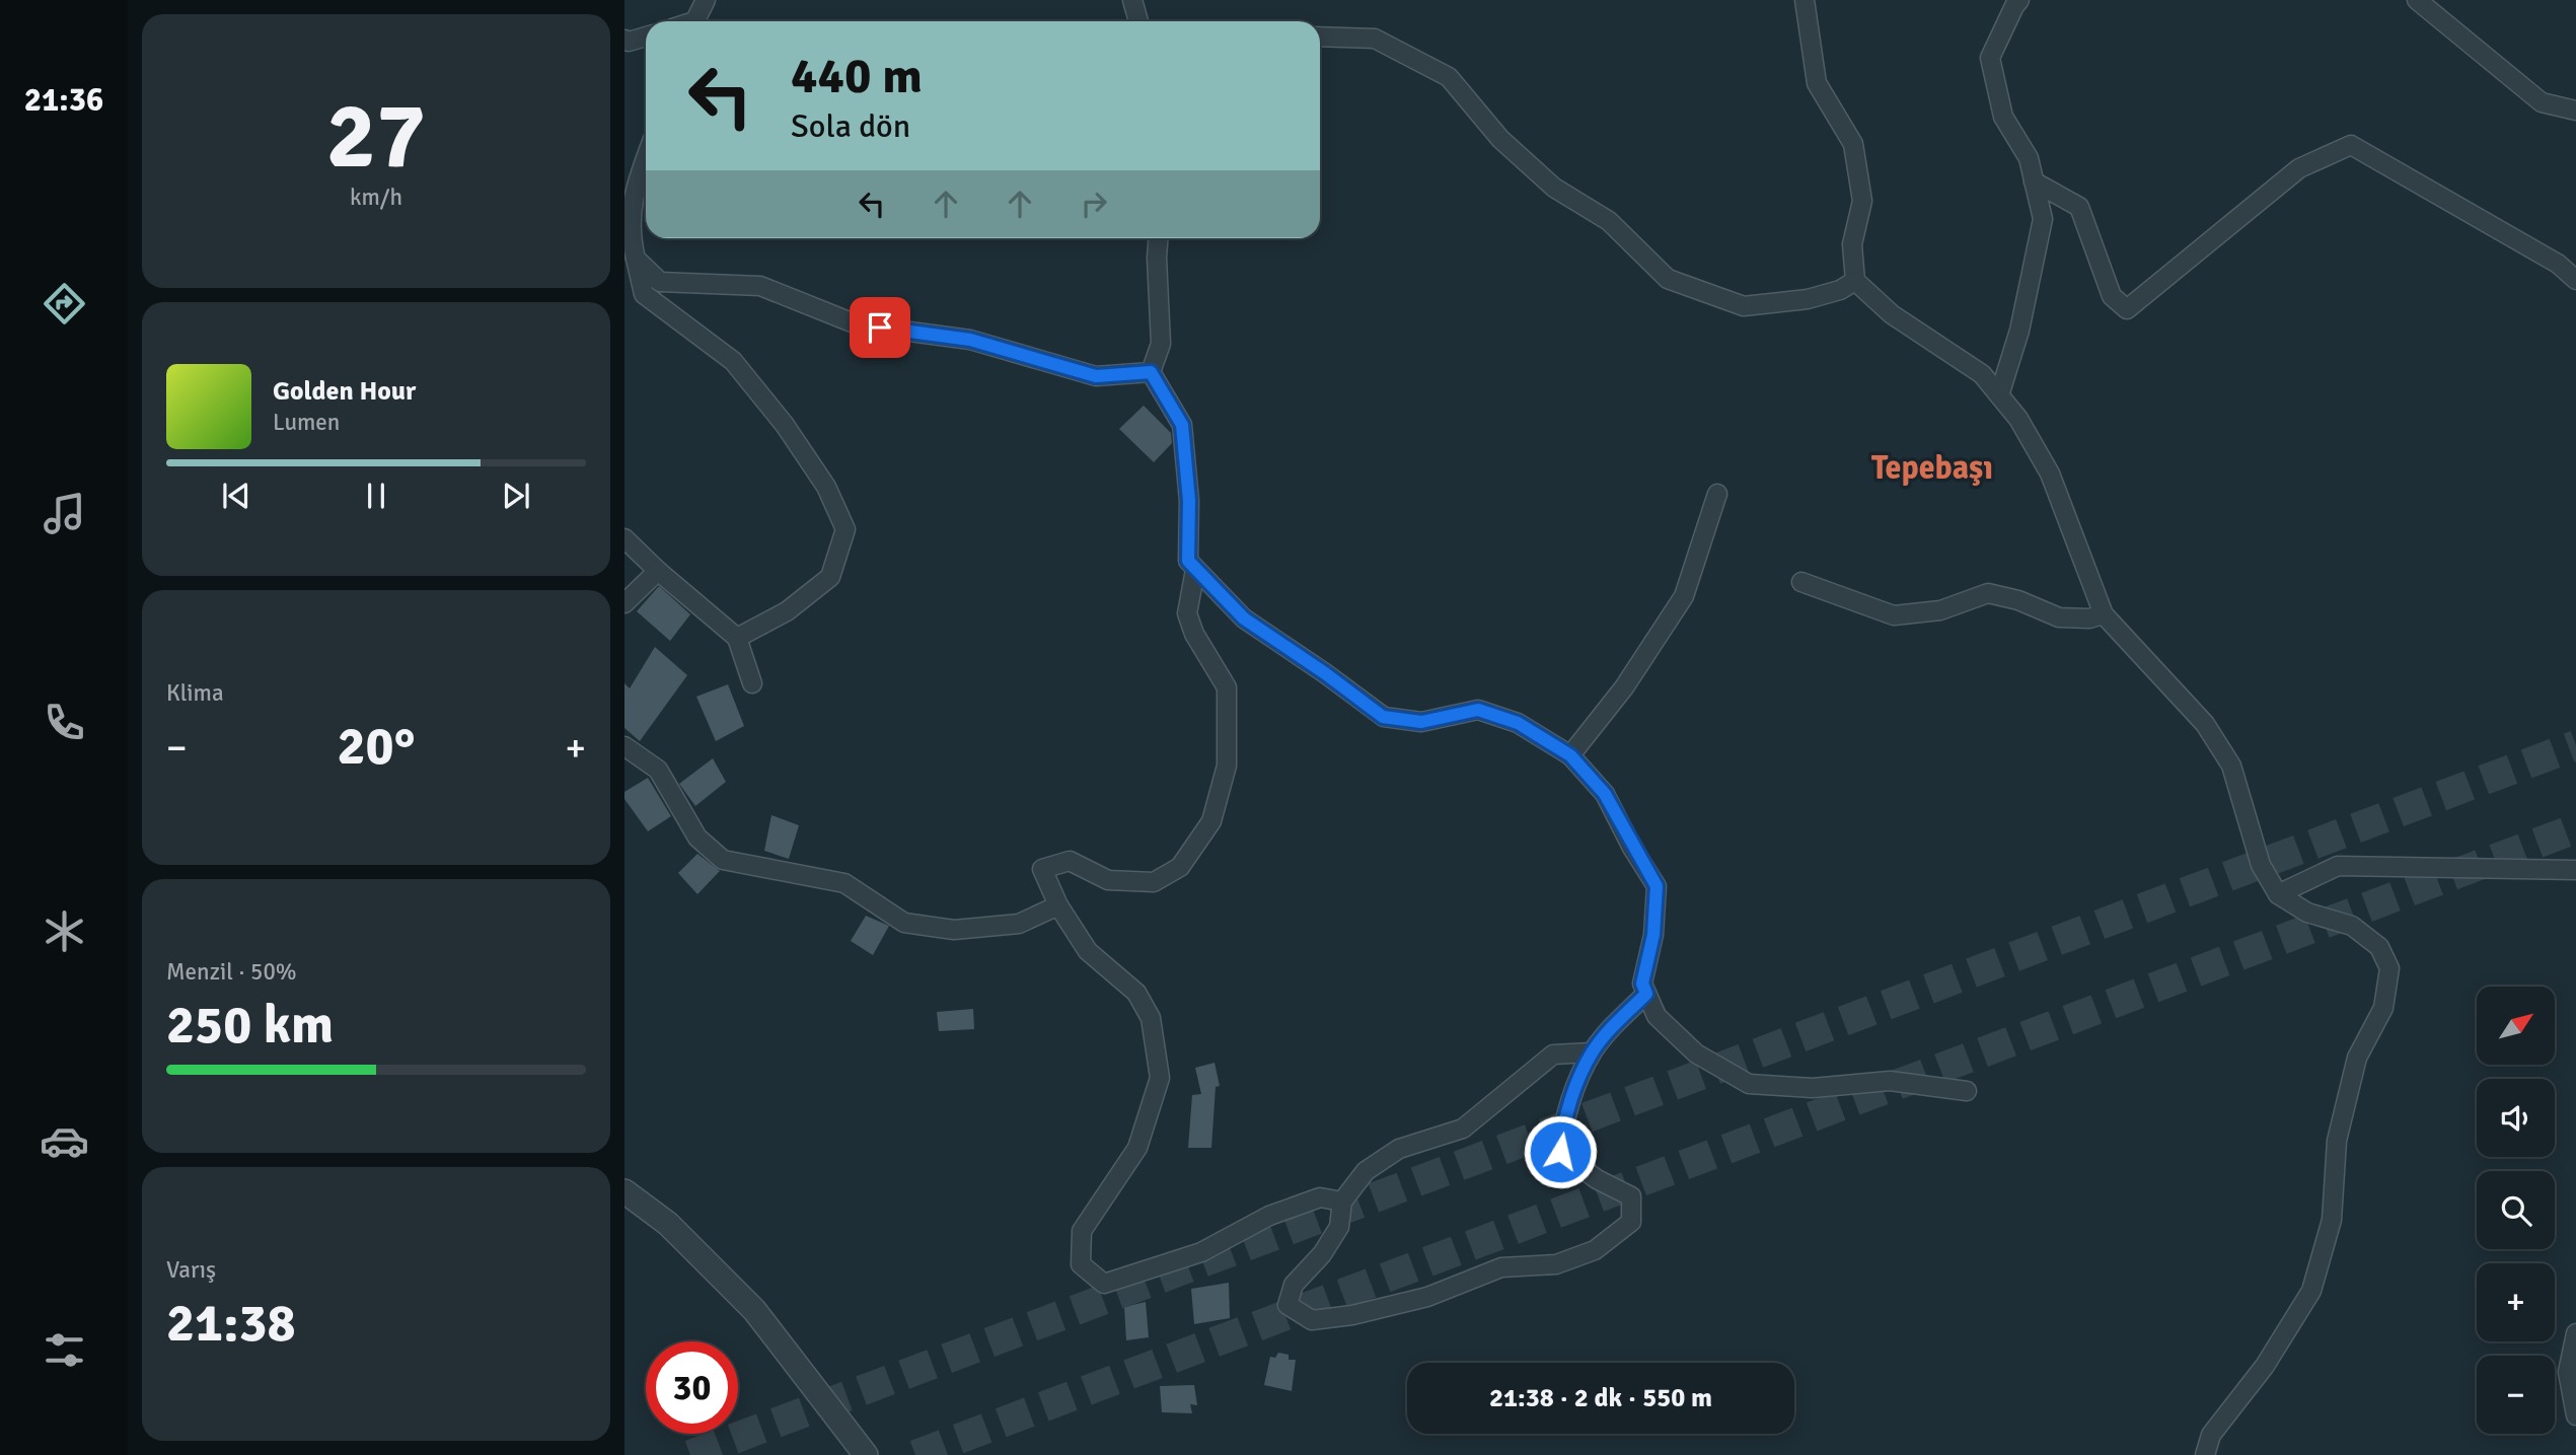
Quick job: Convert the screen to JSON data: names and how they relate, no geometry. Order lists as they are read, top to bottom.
{
  "districts": ["Tepebaşı"],
  "north": "top right",
  "page": {
    "tabs": "21:36",
    "tile": [
      ["27", "km/h"],
      "Klima",
      ["Menzil · 50%", "250 km"],
      ["Varış", "21:38"]
    ],
    "turn": ["440 m", "Sola dön"],
    "song": ["Golden Hour", "Lumen"],
    "heat": ["−", "20°", "+"],
    "map_buttons": ["+", "−"],
    "limit": "30",
    "trip": "21:38 · 2 dk · 550 m"
  }
}
